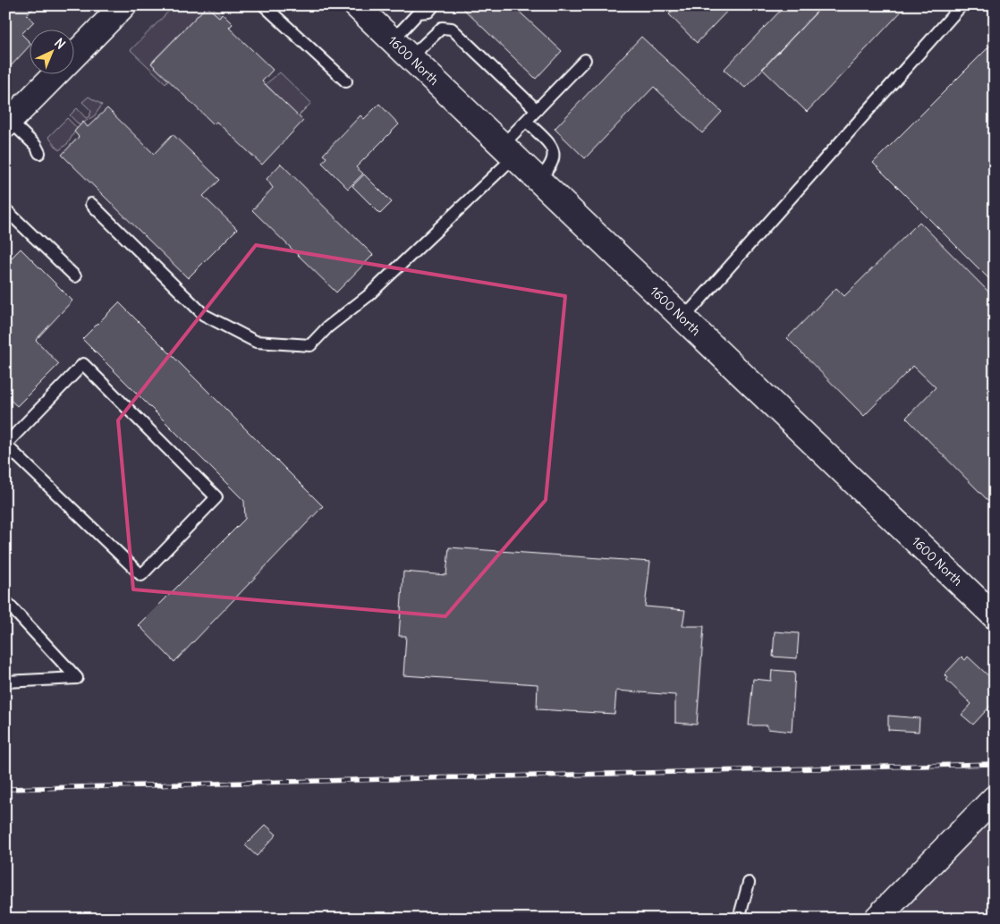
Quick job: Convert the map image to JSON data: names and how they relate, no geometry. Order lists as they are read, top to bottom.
{
  "streets": {
    "street": ["1600 North"]
  },
  "north": "top right"
}
